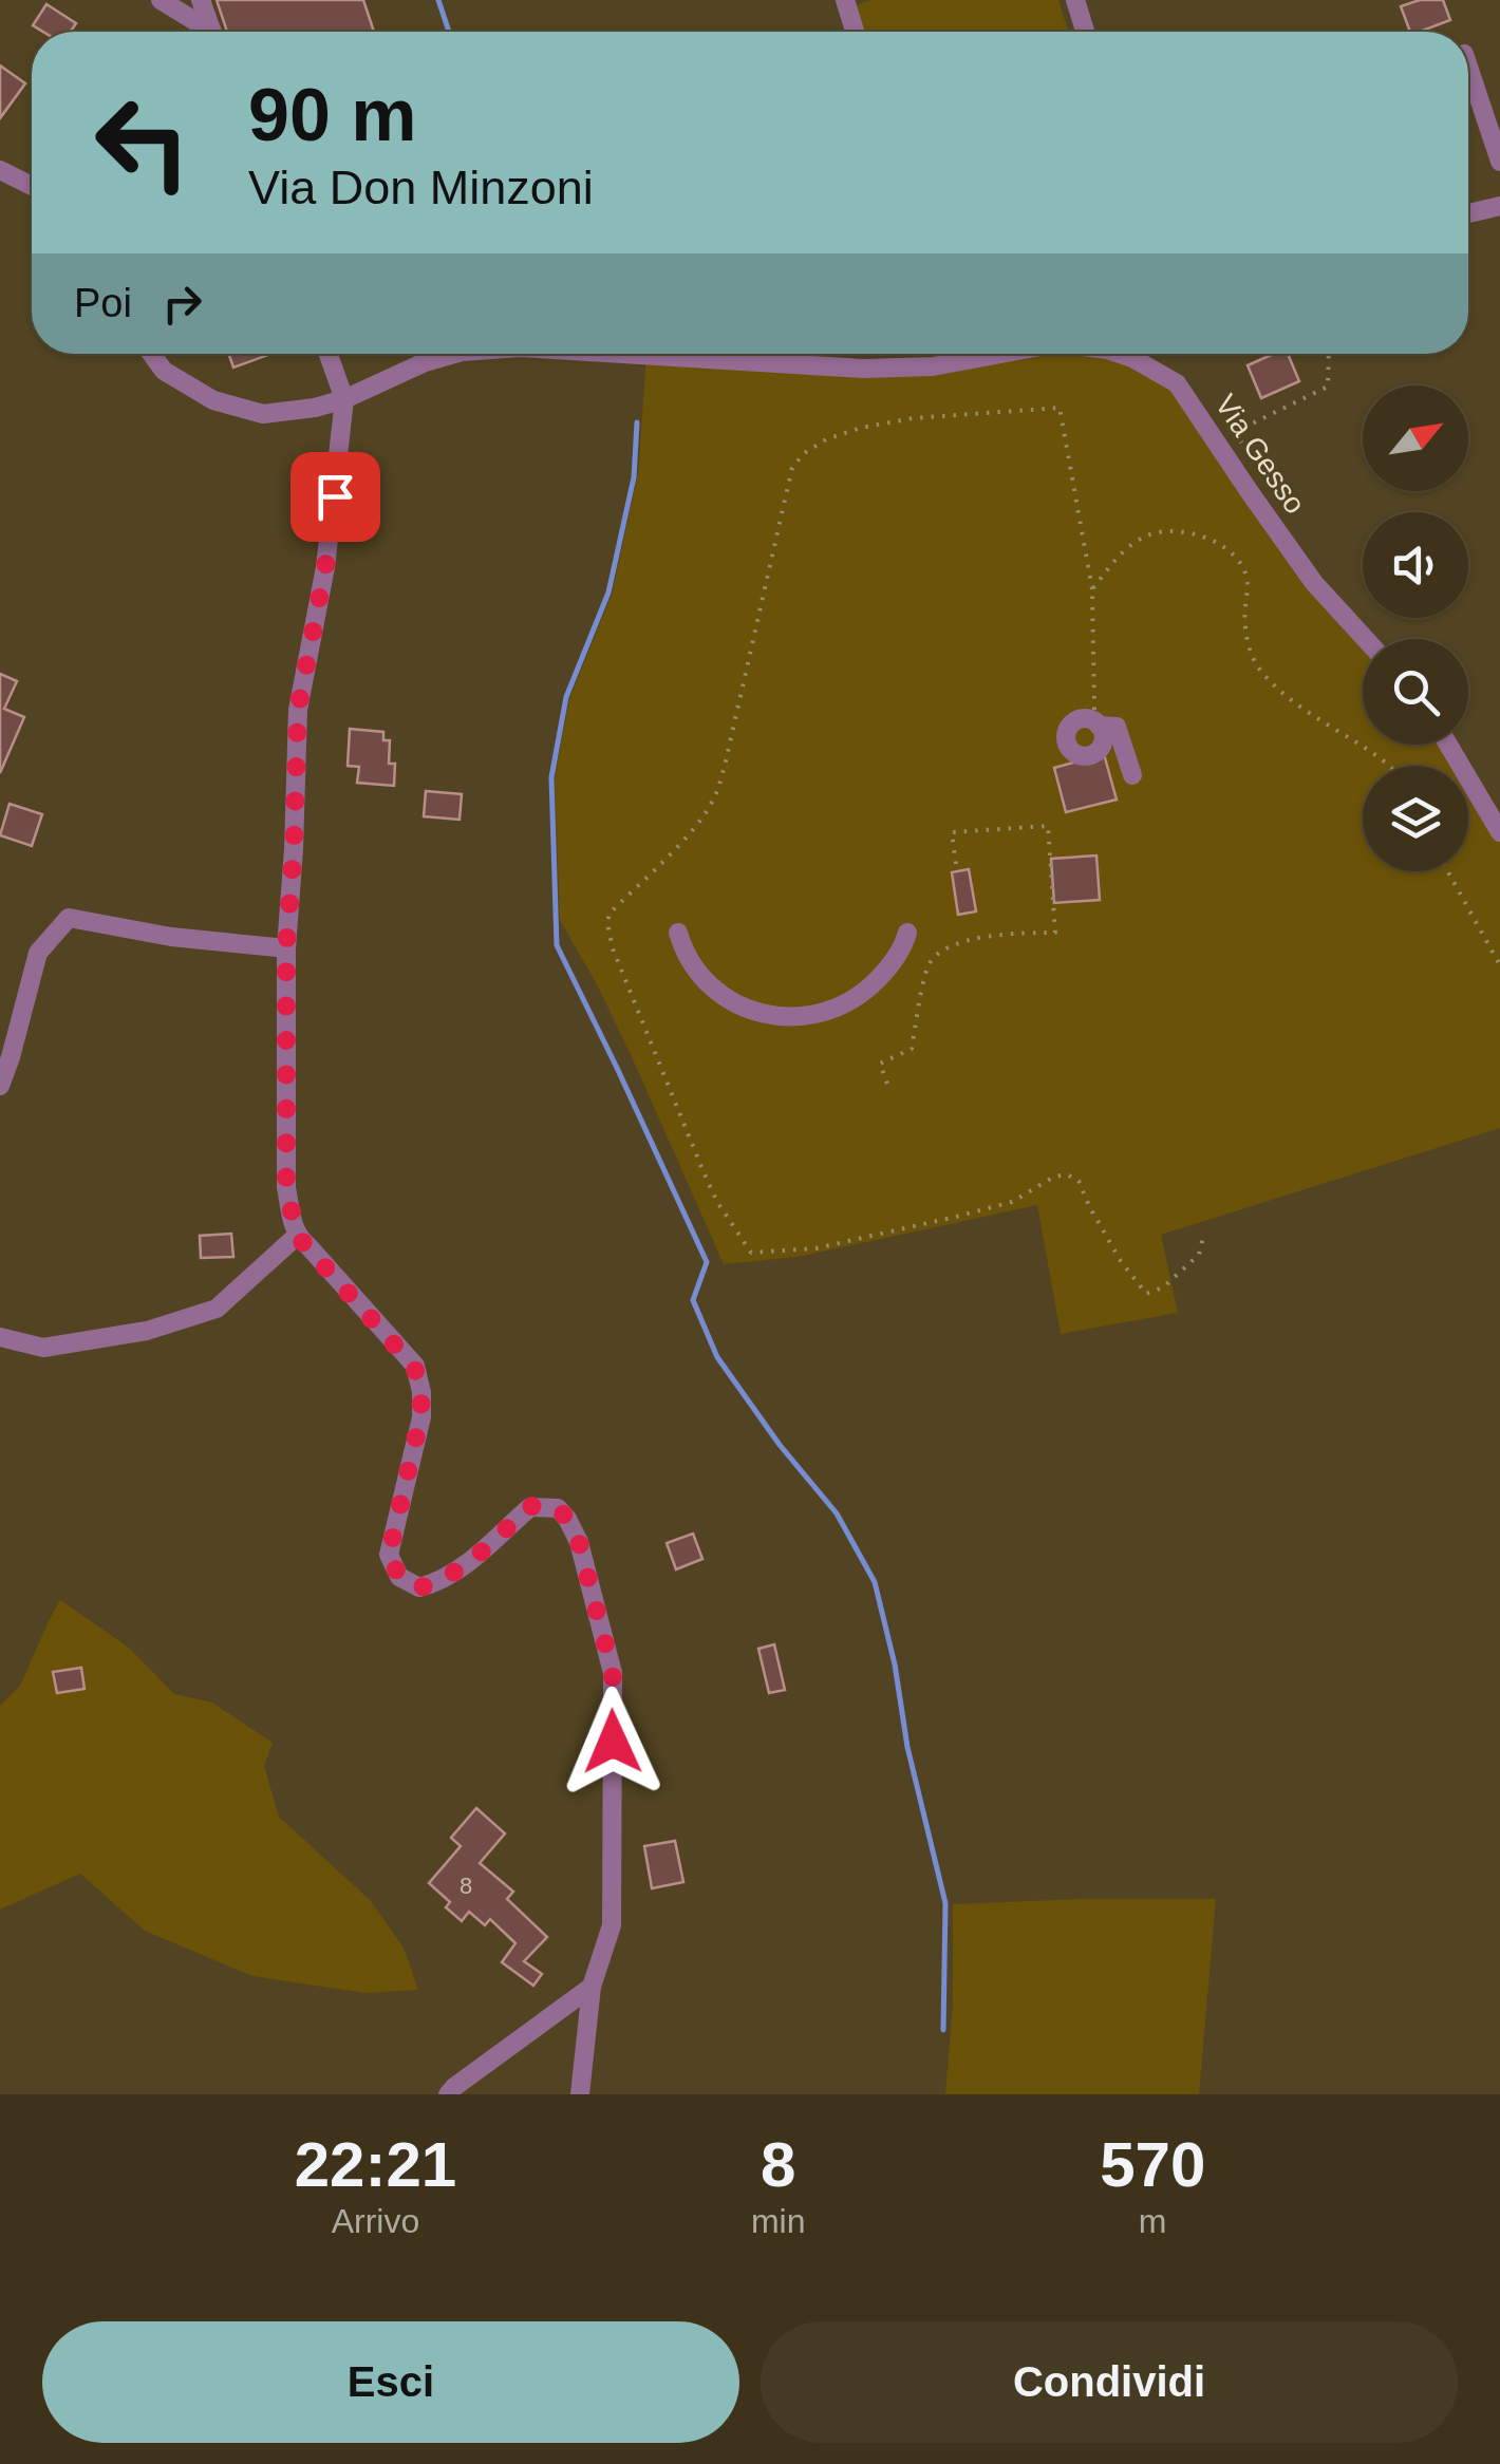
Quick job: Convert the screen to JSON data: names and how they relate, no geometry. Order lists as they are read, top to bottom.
{
  "streets": {
    "street": ["Via Gesso"]
  },
  "house_numbers": ["8"],
  "north": "top right",
  "page": {
    "turn": ["90 m", "Via Don Minzoni"],
    "then": "Poi",
    "eta": [
      "22:21",
      "Arrivo",
      "8",
      "min",
      "570",
      "m"
    ],
    "buttons": ["Esci", "Condividi"]
  }
}
